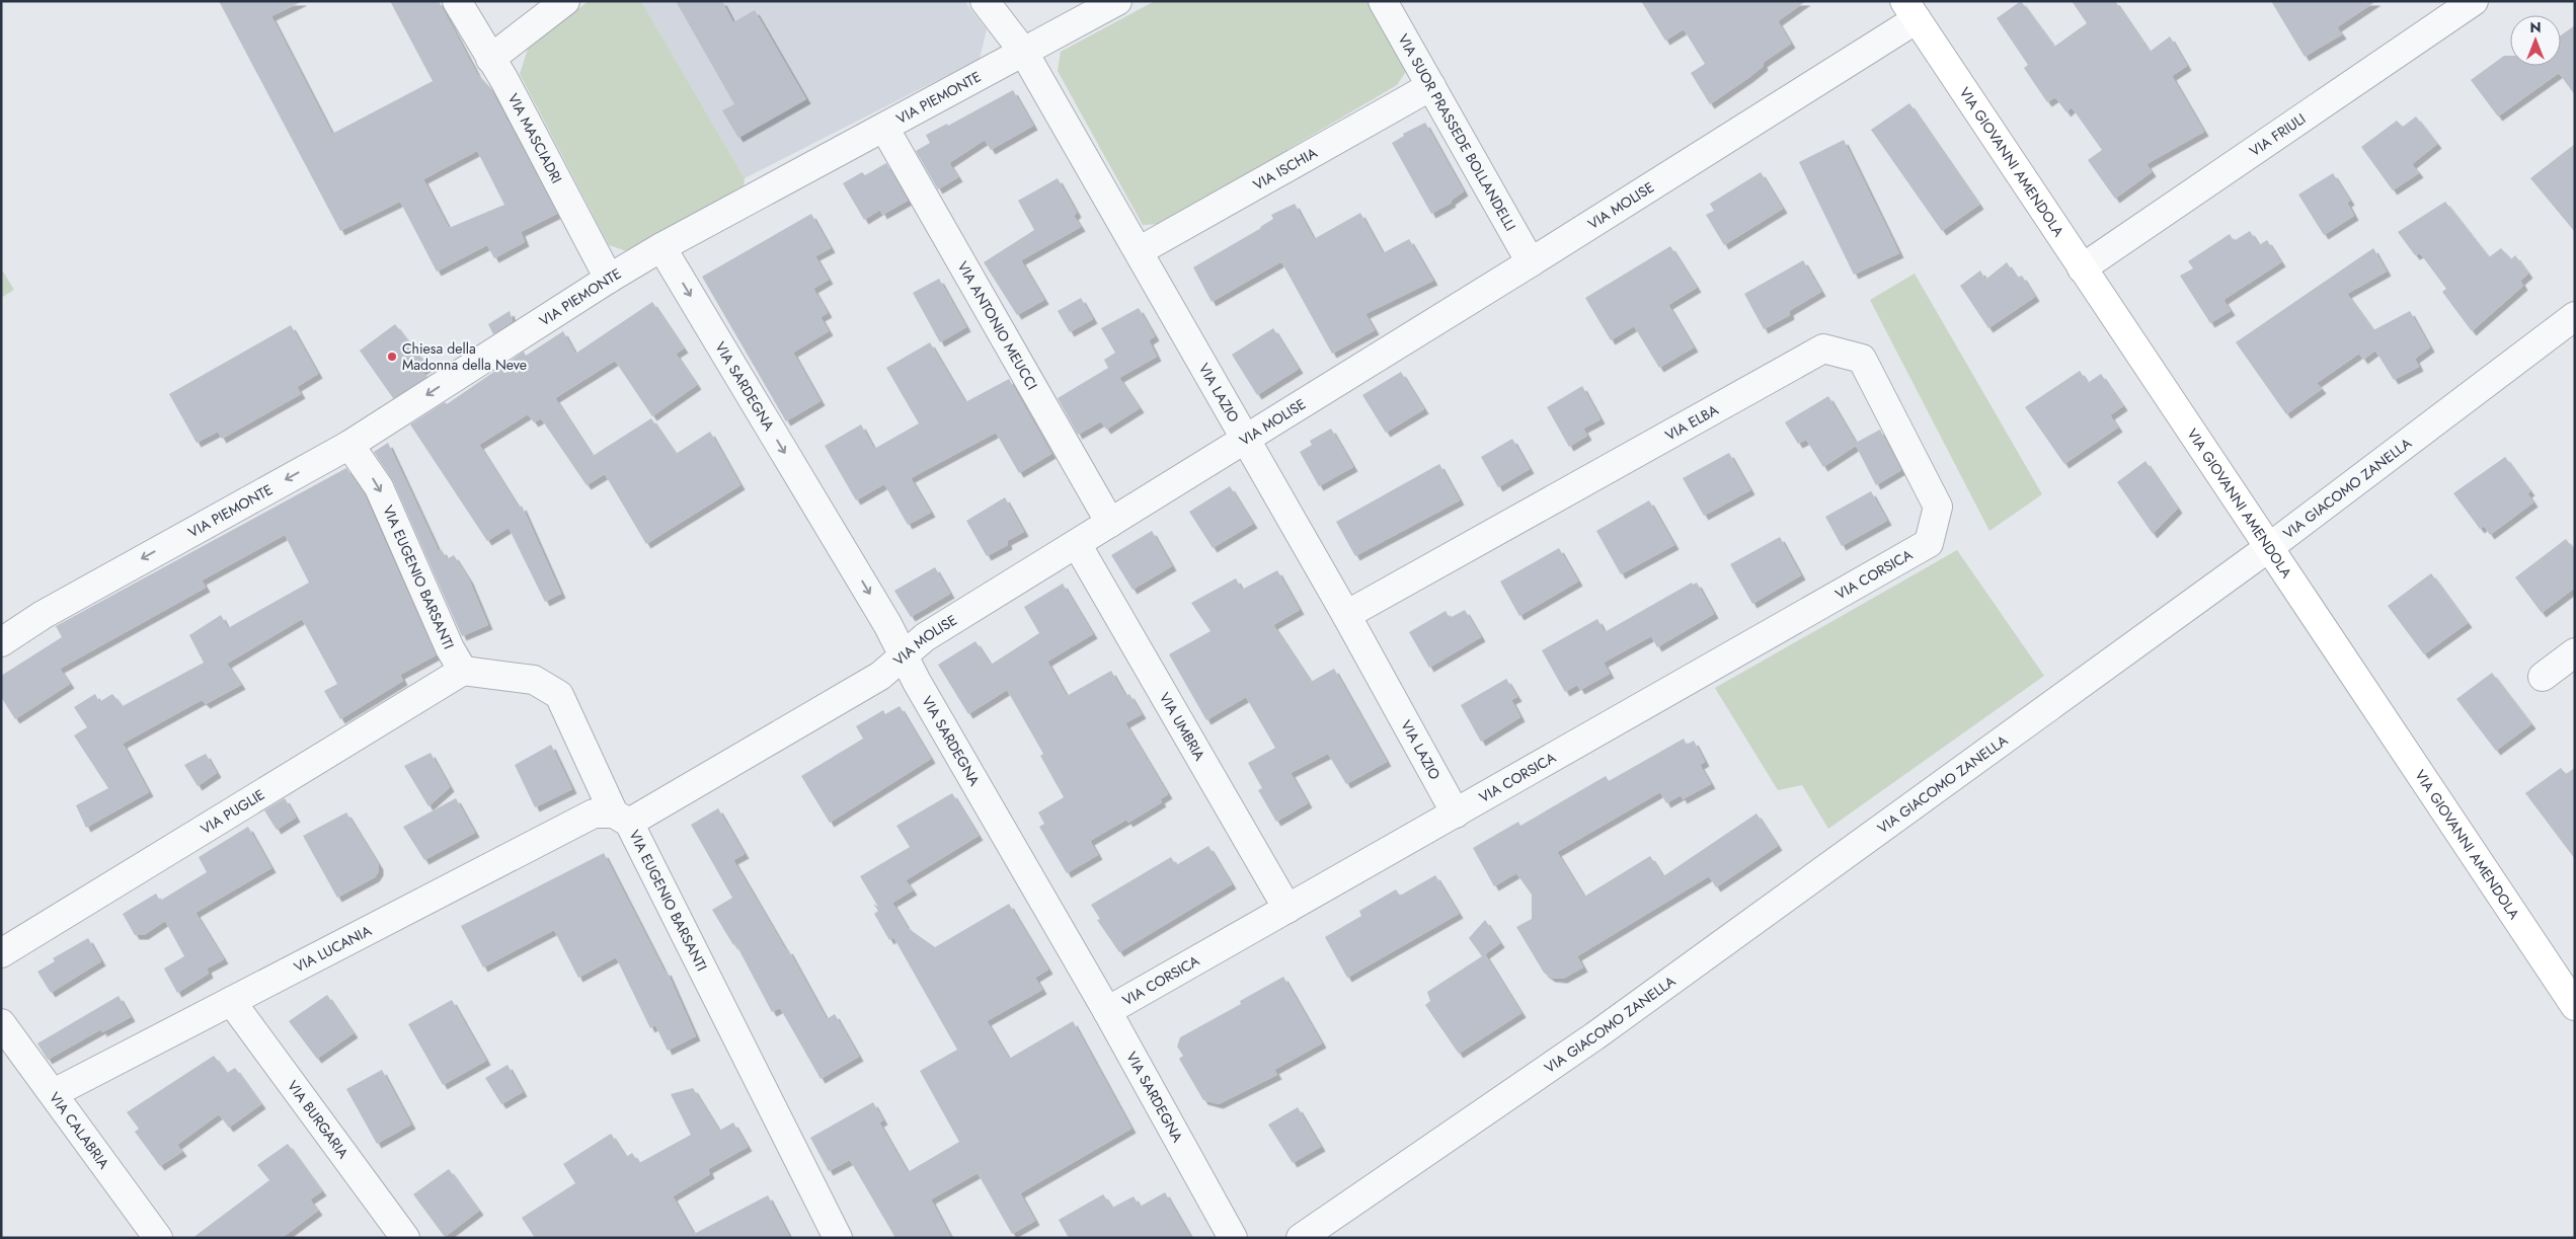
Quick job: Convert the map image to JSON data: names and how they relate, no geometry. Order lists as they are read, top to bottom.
{
  "streets": {
    "street": [
      "VIA PIEMONTE",
      "VIA SUOR PRASSEDE BOLLANDELLI",
      "VIA FRIULI",
      "VIA MASCIADRI",
      "VIA GIOVANNI AMENDOLA",
      "VIA ISCHIA",
      "VIA MOLISE",
      "VIA ANTONIO MEUCCI",
      "VIA SARDEGNA",
      "VIA LAZIO",
      "VIA ELBA",
      "VIA GIACOMO ZANELLA",
      "VIA CORSICA",
      "VIA EUGENIO BARSANTI",
      "VIA UMBRIA",
      "VIA PUGLIE",
      "VIA LUCANIA",
      "VIA BURGARIA",
      "VIA CALABRIA"
    ]
  },
  "crossings": [
    ["VIA PIEMONTE", "VIA MASCIADRI"],
    ["VIA PIEMONTE", "VIA ANTONIO MEUCCI"],
    ["VIA PIEMONTE", "VIA SARDEGNA"],
    ["VIA PIEMONTE", "VIA LAZIO"],
    ["VIA PIEMONTE", "VIA EUGENIO BARSANTI"],
    ["VIA SUOR PRASSEDE BOLLANDELLI", "VIA ISCHIA"],
    ["VIA SUOR PRASSEDE BOLLANDELLI", "VIA MOLISE"],
    ["VIA FRIULI", "VIA GIOVANNI AMENDOLA"],
    ["VIA GIOVANNI AMENDOLA", "VIA MOLISE"],
    ["VIA GIOVANNI AMENDOLA", "VIA GIACOMO ZANELLA"],
    ["VIA ISCHIA", "VIA LAZIO"],
    ["VIA MOLISE", "VIA ANTONIO MEUCCI"],
    ["VIA MOLISE", "VIA SARDEGNA"],
    ["VIA MOLISE", "VIA LAZIO"],
    ["VIA MOLISE", "VIA EUGENIO BARSANTI"],
    ["VIA MOLISE", "VIA UMBRIA"],
    ["VIA MOLISE", "VIA LUCANIA"],
    ["VIA SARDEGNA", "VIA CORSICA"],
    ["VIA LAZIO", "VIA ELBA"],
    ["VIA LAZIO", "VIA CORSICA"],
    ["VIA ELBA", "VIA CORSICA"],
    ["VIA CORSICA", "VIA UMBRIA"],
    ["VIA EUGENIO BARSANTI", "VIA PUGLIE"],
    ["VIA EUGENIO BARSANTI", "VIA LUCANIA"],
    ["VIA LUCANIA", "VIA BURGARIA"],
    ["VIA LUCANIA", "VIA CALABRIA"]
  ],
  "one_way": ["VIA PIEMONTE", "VIA SARDEGNA"],
  "places": ["Chiesa della Madonna della Neve"],
  "north": "top"
}
